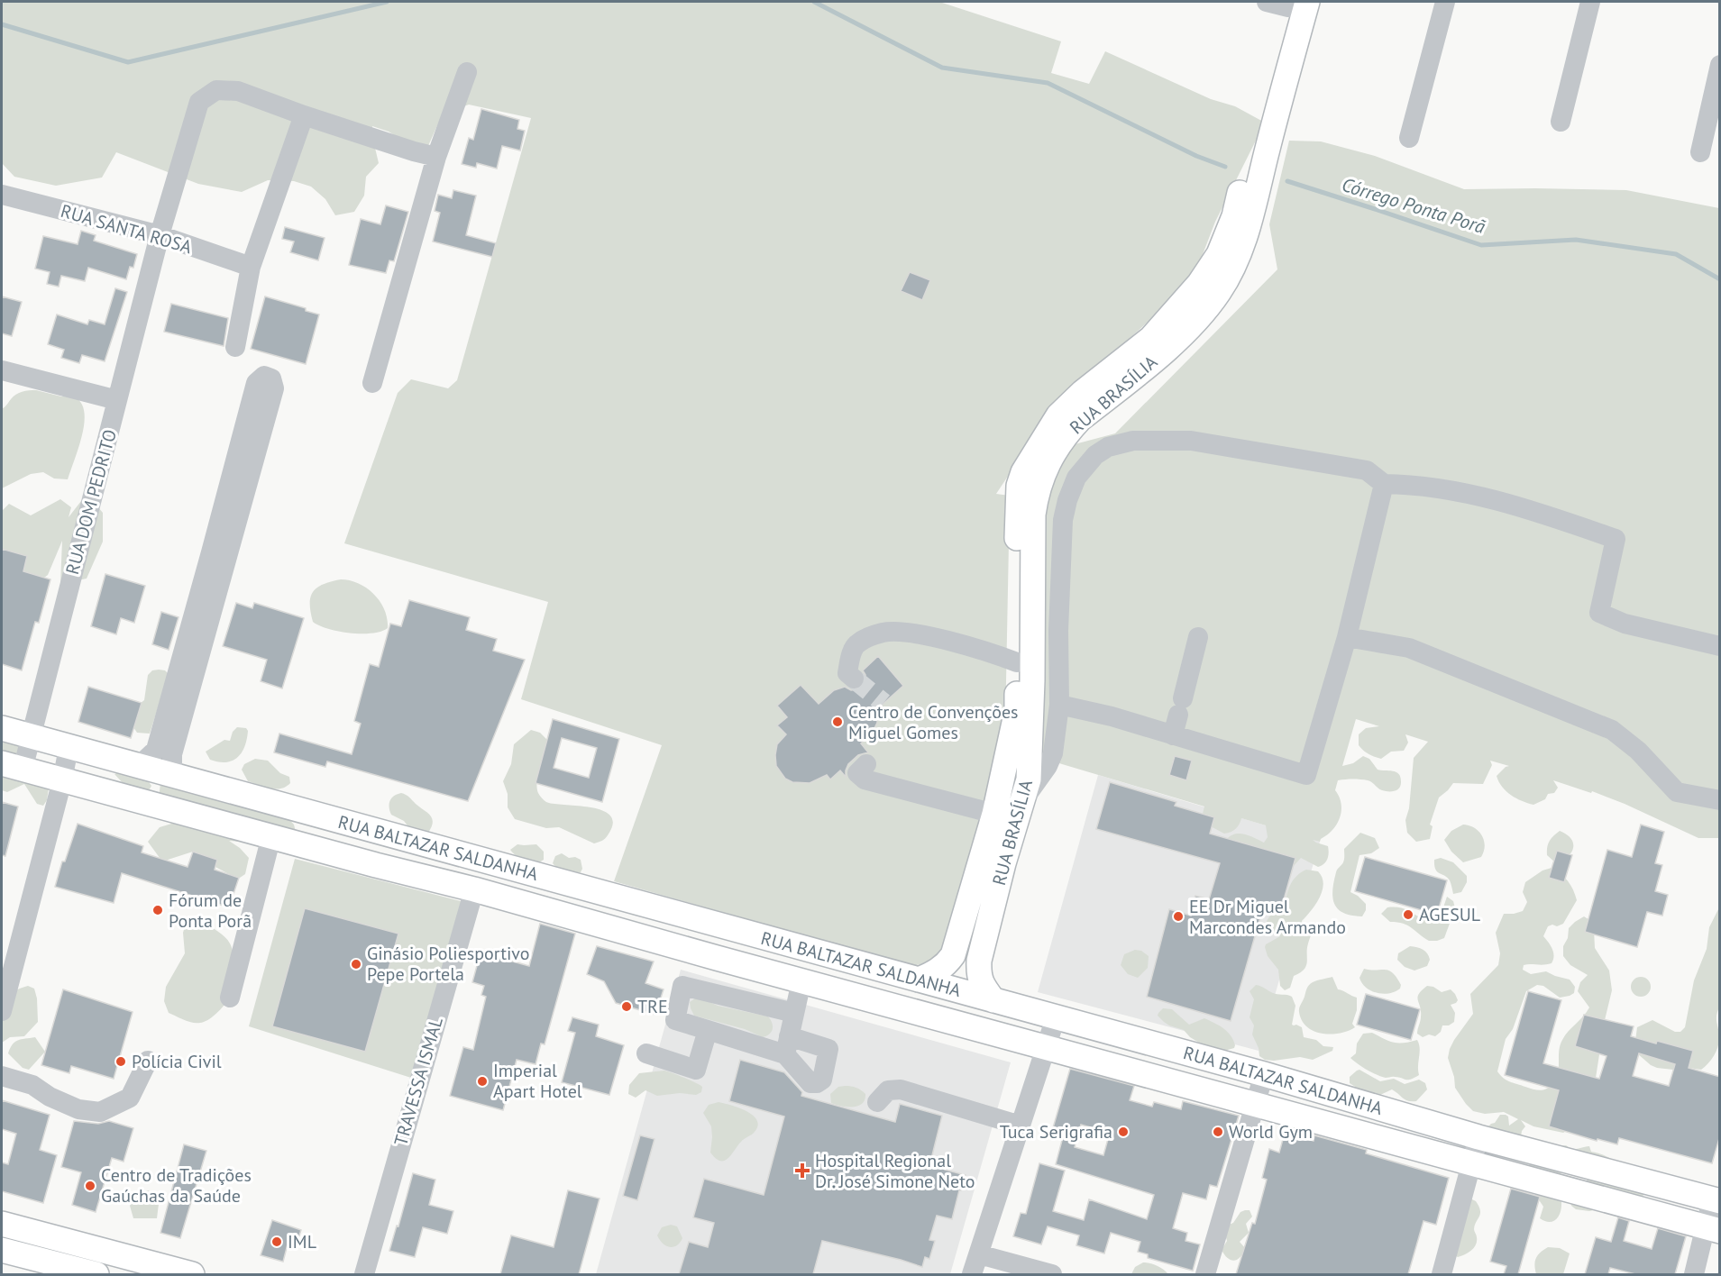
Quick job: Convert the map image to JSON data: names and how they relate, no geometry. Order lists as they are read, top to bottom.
{
  "streets": {
    "main road": ["RUA BRASÍLIA", "RUA BALTAZAR SALDANHA"],
    "street": ["RUA SANTA ROSA", "RUA DOM PEDRITO", "TRAVESSA ISMAL"]
  },
  "crossings": [
    ["RUA SANTA ROSA", "RUA DOM PEDRITO"],
    ["RUA BRASÍLIA", "RUA BALTAZAR SALDANHA"],
    ["RUA DOM PEDRITO", "RUA BALTAZAR SALDANHA"],
    ["RUA BALTAZAR SALDANHA", "TRAVESSA ISMAL"]
  ],
  "water": ["Córrego Ponta Porã"],
  "places": {
    "other": [
      "Centro de Convenções Miguel Gomes",
      "Fórum de Ponta Porã",
      "AGESUL",
      "EE Dr Miguel Marcondes Armando",
      "Ginásio Poliesportivo Pepe Portela",
      "TRE",
      "Polícia Civil",
      "Imperial Apart Hotel",
      "Tuca Serigrafia",
      "World Gym",
      "Centro de Tradições Gaúchas da Saúde",
      "IML"
    ],
    "health": ["Hospital Regional Dr. José Simone Neto"]
  }
}
